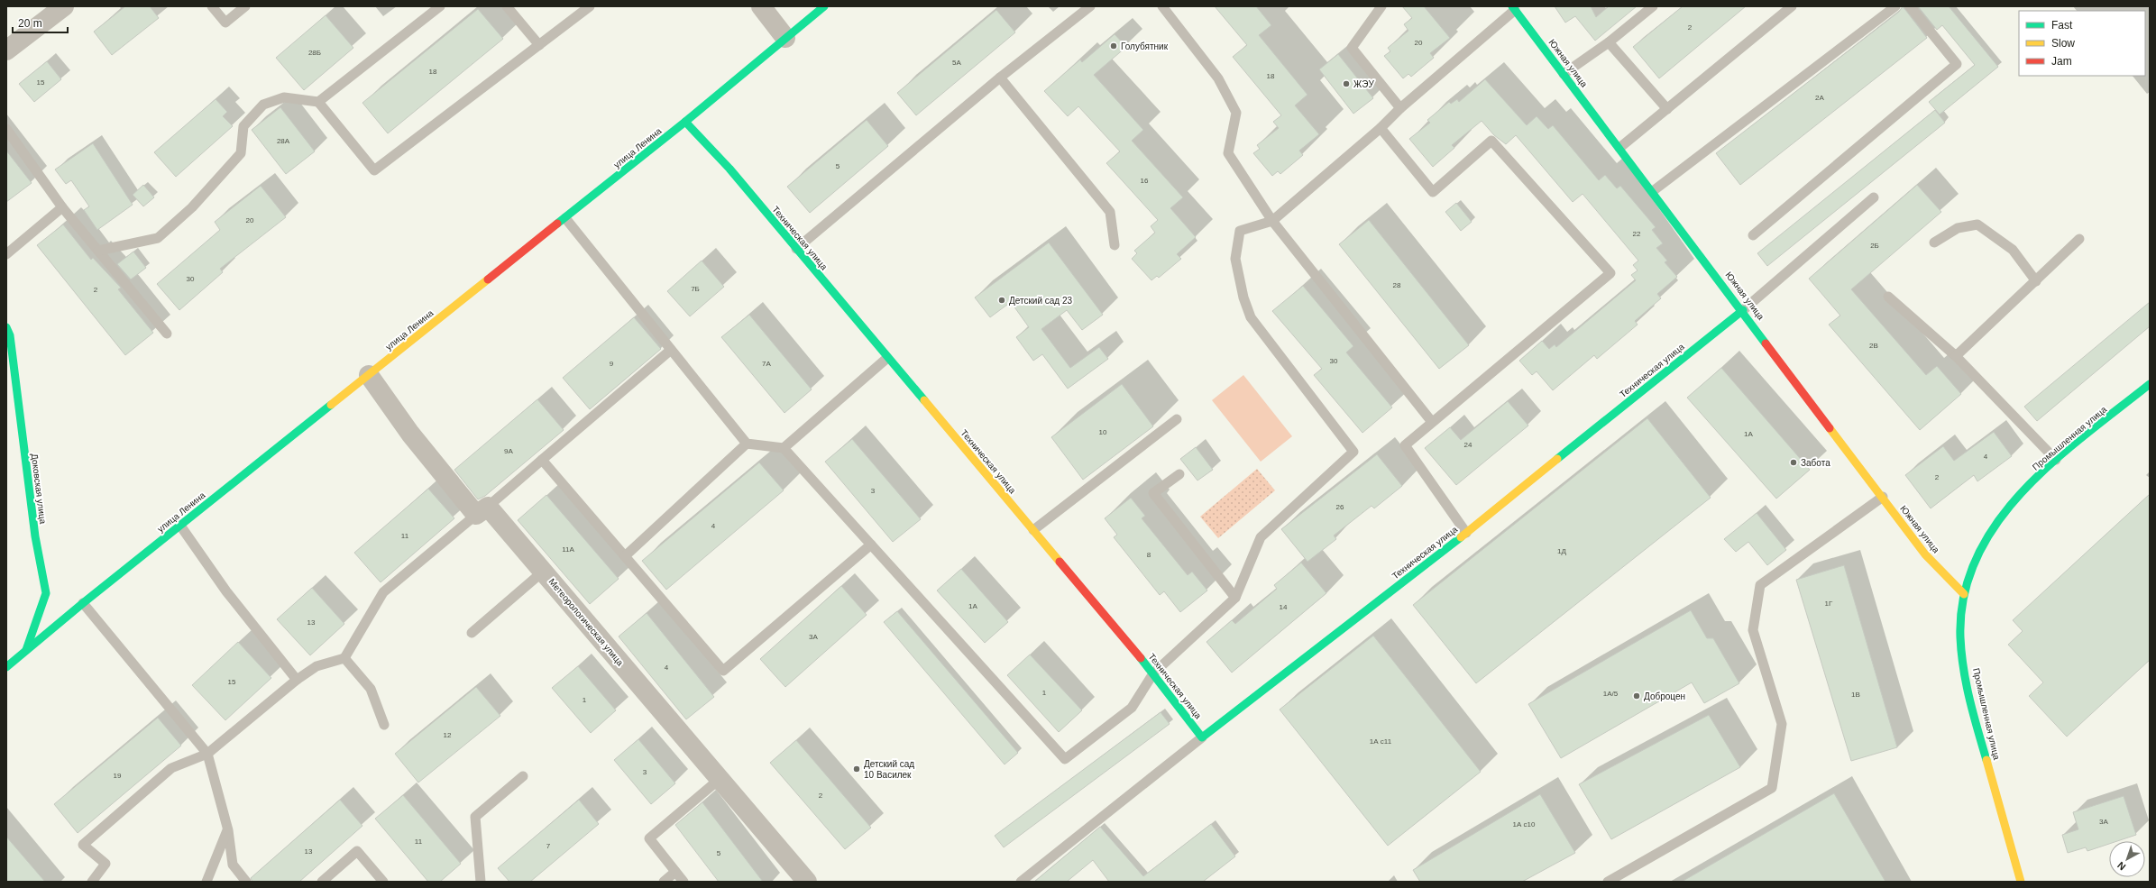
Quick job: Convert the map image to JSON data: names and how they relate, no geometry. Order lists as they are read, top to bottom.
{
  "streets": {
    "street": [
      "Южная улица",
      "улица Ленина",
      "Техническая улица",
      "Промышленная улица",
      "Доковская улица",
      "Метеорологическая улица"
    ]
  },
  "crossings": [
    ["Южная улица", "Техническая улица"],
    ["Южная улица", "Промышленная улица"],
    ["улица Ленина", "Техническая улица"],
    ["улица Ленина", "Доковская улица"],
    ["улица Ленина", "Метеорологическая улица"]
  ],
  "places": [
    "Голубятник",
    "ЖЭУ",
    "Детский сад 23",
    "Забота",
    "Доброцен",
    "Детский сад 10 Василек"
  ],
  "house_numbers": [
    "2",
    "20",
    "28Б",
    "5А",
    "18",
    "18",
    "15",
    "2А",
    "28А",
    "5",
    "16",
    "20",
    "22",
    "2Б",
    "30",
    "28",
    "7Б",
    "2",
    "2В",
    "30",
    "9",
    "7А",
    "10",
    "1А",
    "24",
    "9А",
    "4",
    "2",
    "3",
    "26",
    "4",
    "11",
    "11А",
    "1Д",
    "8",
    "1Г",
    "1А",
    "14",
    "13",
    "3А",
    "4",
    "15",
    "1",
    "1А/5",
    "1В",
    "1",
    "12",
    "1А с11",
    "3",
    "19",
    "2",
    "3А",
    "1А с10",
    "11",
    "7",
    "13",
    "5"
  ],
  "legend": ["Fast", "Slow", "Jam"],
  "scale_bar": "20 m",
  "north": "bottom left"
}
